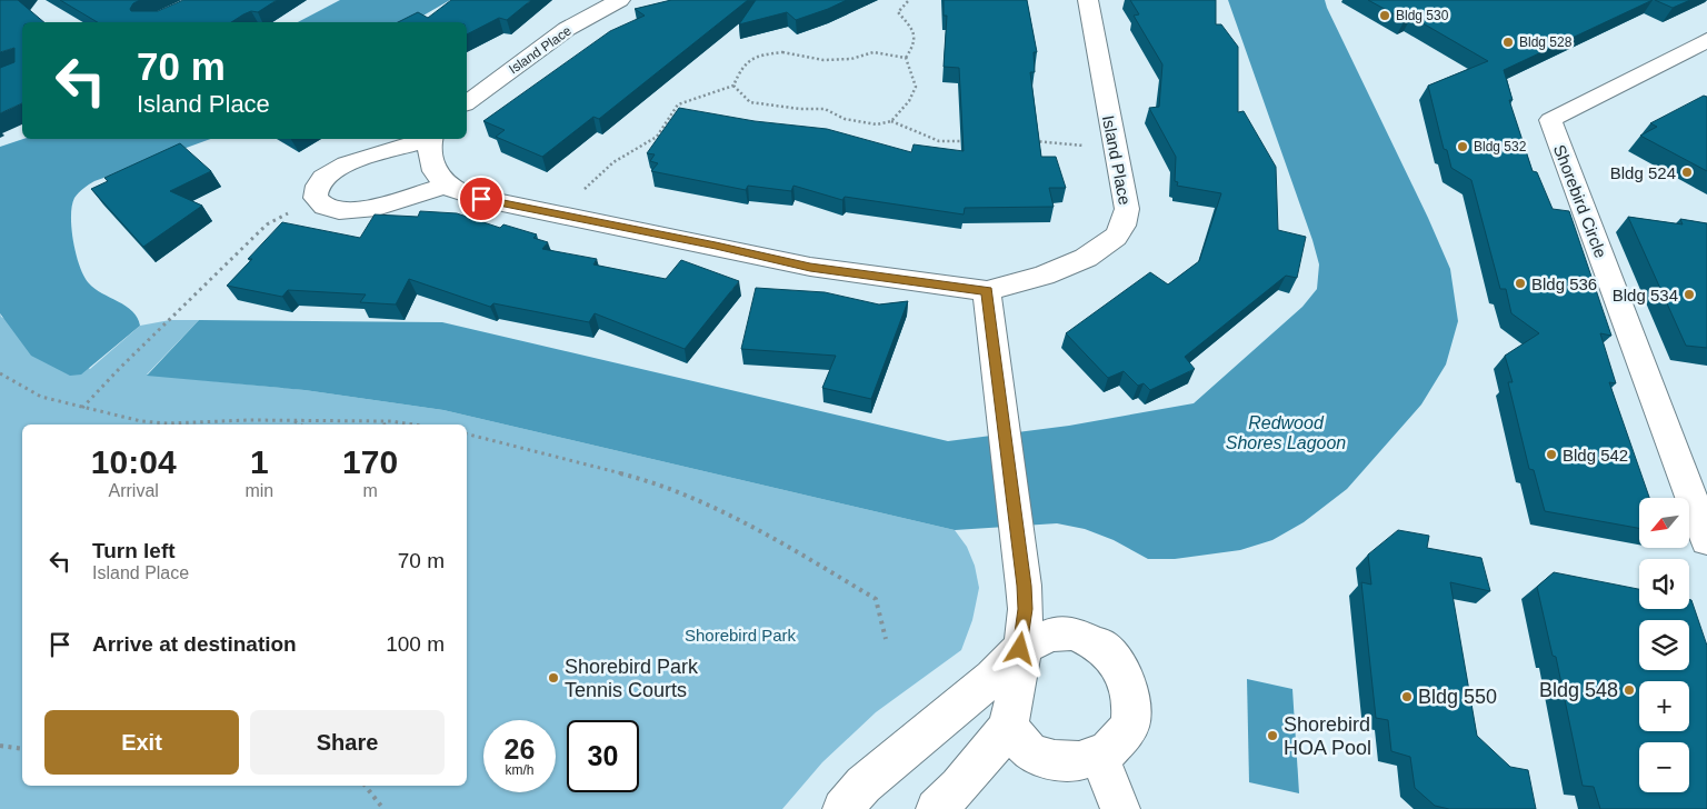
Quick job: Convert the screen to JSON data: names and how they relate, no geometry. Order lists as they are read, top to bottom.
{
  "streets": {
    "street": ["Island Place", "Shorebird Circle"]
  },
  "water": ["Redwood Shores Lagoon"],
  "parks": ["Shorebird Park"],
  "places": [
    "Bldg 530",
    "Bldg 528",
    "Bldg 532",
    "Bldg 524",
    "Bldg 536",
    "Bldg 534",
    "Bldg 542",
    "Shorebird Park Tennis Courts",
    "Bldg 548",
    "Bldg 550",
    "Shorebird HOA Pool"
  ],
  "north": "bottom left",
  "page": {
    "turn": ["70 m", "Island Place"],
    "eta": [
      "10:04",
      "Arrival",
      "1",
      "min",
      "170",
      "m"
    ],
    "map_buttons": ["+", "−"],
    "list": [
      {
        "name": "Turn left",
        "note": "Island Place",
        "value": "70 m"
      },
      {
        "name": "Arrive at destination",
        "value": "100 m"
      }
    ],
    "buttons": ["Exit", "Share"],
    "speed": "26 km/h",
    "limit": "30"
  }
}
